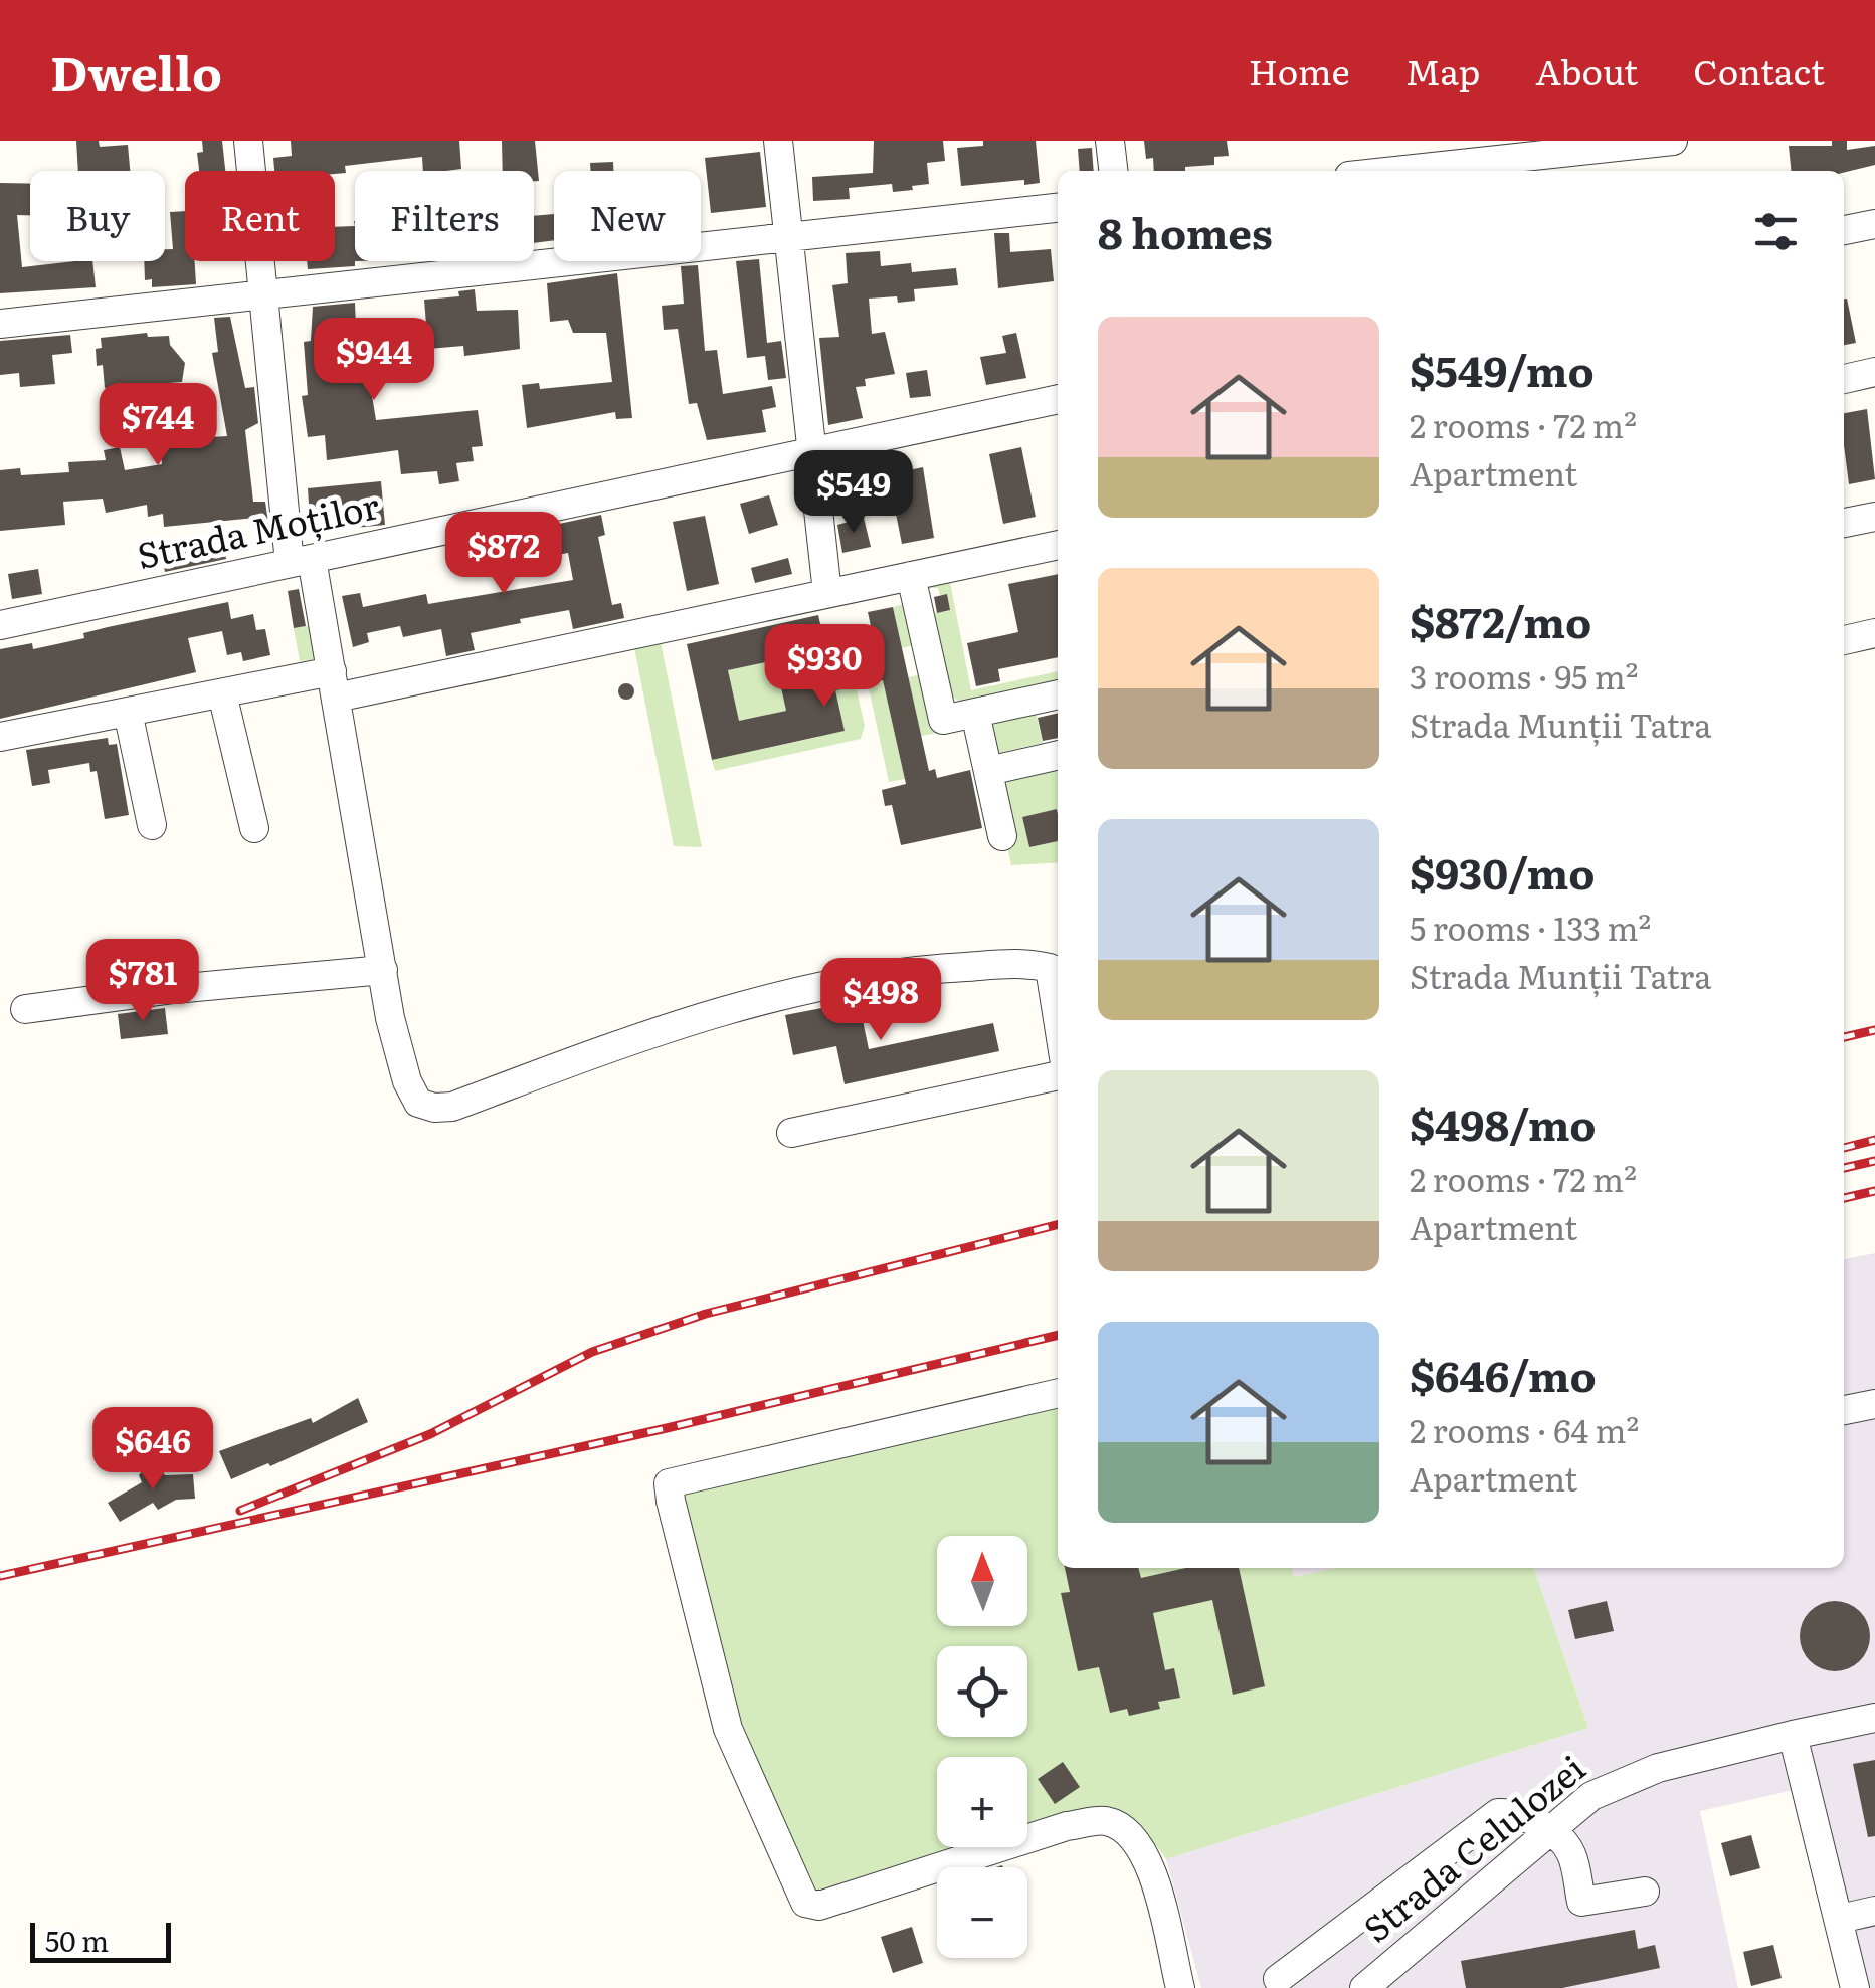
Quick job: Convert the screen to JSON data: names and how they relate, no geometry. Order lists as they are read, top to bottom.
{
  "streets": {
    "street": ["Strada Moților", "Strada Celulozei"]
  },
  "scale_bar": "50 m",
  "north": "top",
  "page": {
    "header": "Dwello",
    "nav": [
      "Home",
      "Map",
      "About",
      "Contact"
    ],
    "chip": [
      "Buy",
      "Rent",
      "Filters",
      "New"
    ],
    "heading": "8 homes",
    "list": [
      {
        "name": "$549/mo",
        "note": "2 rooms · 72 m² · Apartment"
      },
      {
        "name": "$872/mo",
        "note": "3 rooms · 95 m² · Strada Munții Tatra"
      },
      {
        "name": "$930/mo",
        "note": "5 rooms · 133 m² · Strada Munții Tatra"
      },
      {
        "name": "$498/mo",
        "note": "2 rooms · 72 m² · Apartment"
      },
      {
        "name": "$646/mo",
        "note": "2 rooms · 64 m² · Apartment"
      }
    ],
    "price": [
      "$944",
      "$744",
      "$549",
      "$872",
      "$930",
      "$781",
      "$498",
      "$646"
    ],
    "map_buttons": ["+", "−"],
    "scale": "50 m"
  }
}
